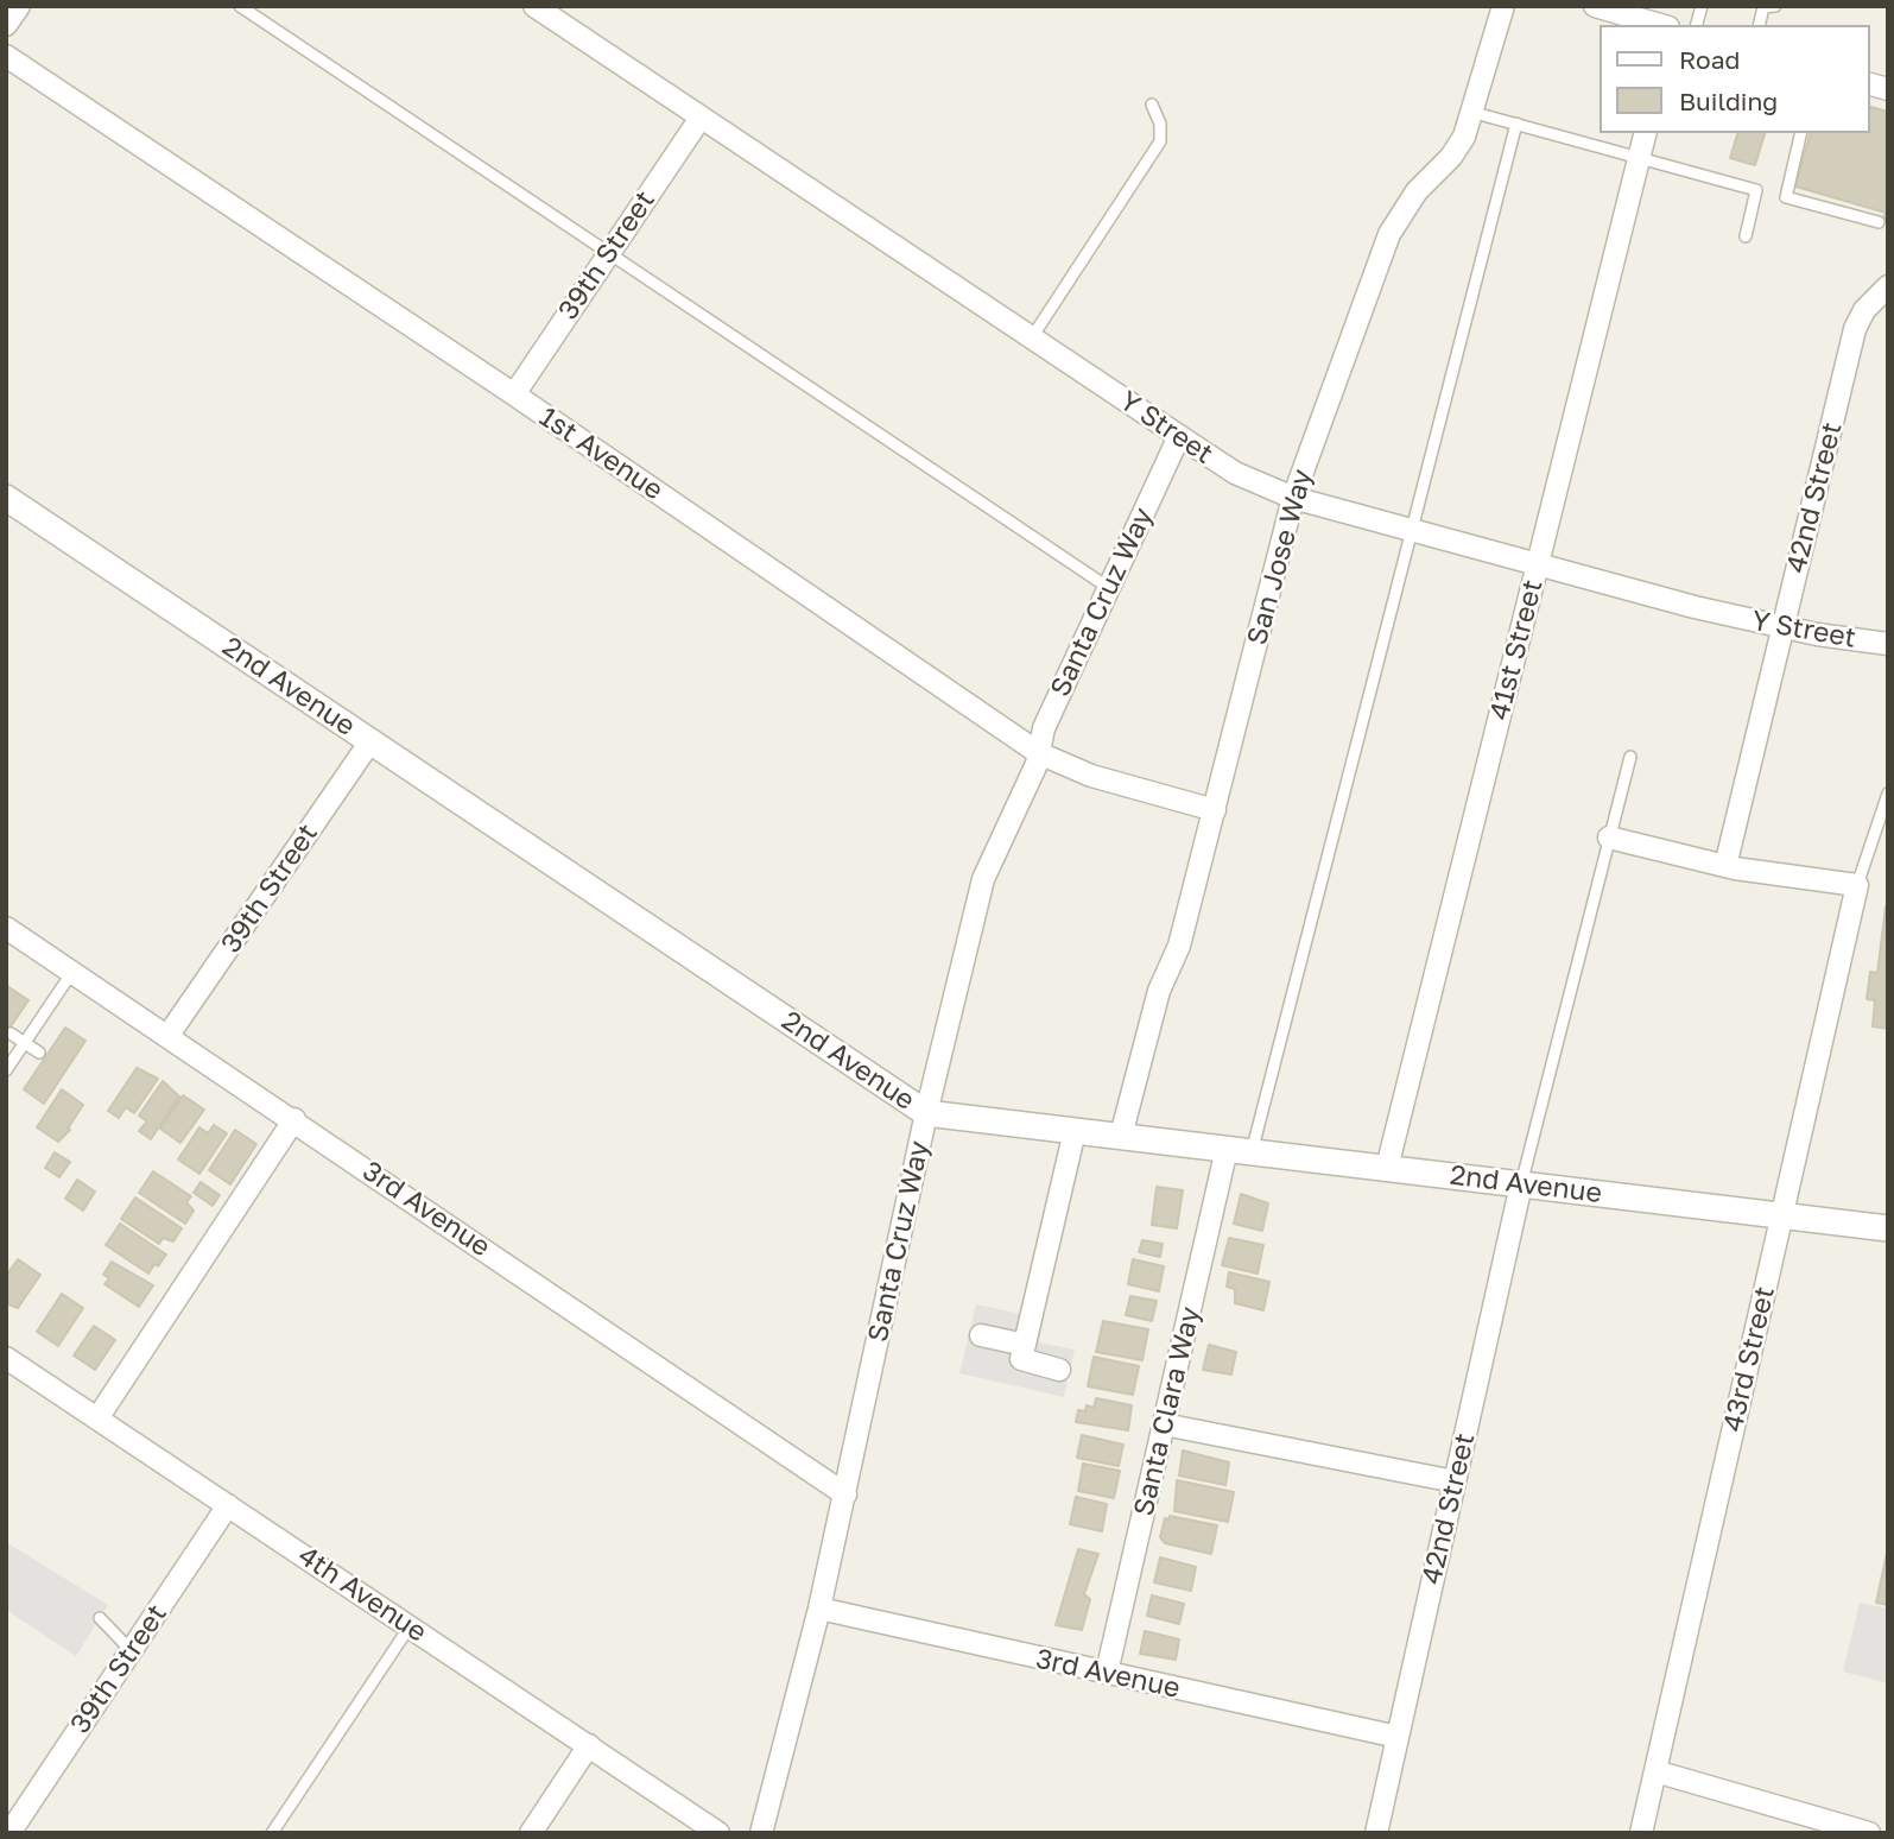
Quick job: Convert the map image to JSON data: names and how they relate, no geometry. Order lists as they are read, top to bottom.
{
  "streets": {
    "street": [
      "39th Street",
      "Y Street",
      "1st Avenue",
      "42nd Street",
      "San Jose Way",
      "Santa Cruz Way",
      "41st Street",
      "2nd Avenue",
      "3rd Avenue",
      "43rd Street",
      "Santa Clara Way",
      "4th Avenue"
    ]
  },
  "crossings": [
    ["39th Street", "Y Street"],
    ["39th Street", "1st Avenue"],
    ["39th Street", "2nd Avenue"],
    ["39th Street", "3rd Avenue"],
    ["39th Street", "4th Avenue"],
    ["Y Street", "42nd Street"],
    ["Y Street", "San Jose Way"],
    ["Y Street", "Santa Cruz Way"],
    ["Y Street", "41st Street"],
    ["1st Avenue", "San Jose Way"],
    ["1st Avenue", "Santa Cruz Way"],
    ["42nd Street", "2nd Avenue"],
    ["42nd Street", "3rd Avenue"],
    ["San Jose Way", "2nd Avenue"],
    ["Santa Cruz Way", "2nd Avenue"],
    ["Santa Cruz Way", "3rd Avenue"],
    ["41st Street", "2nd Avenue"],
    ["2nd Avenue", "43rd Street"],
    ["2nd Avenue", "Santa Clara Way"],
    ["3rd Avenue", "Santa Clara Way"]
  ],
  "legend": ["Road", "Building"]
}
